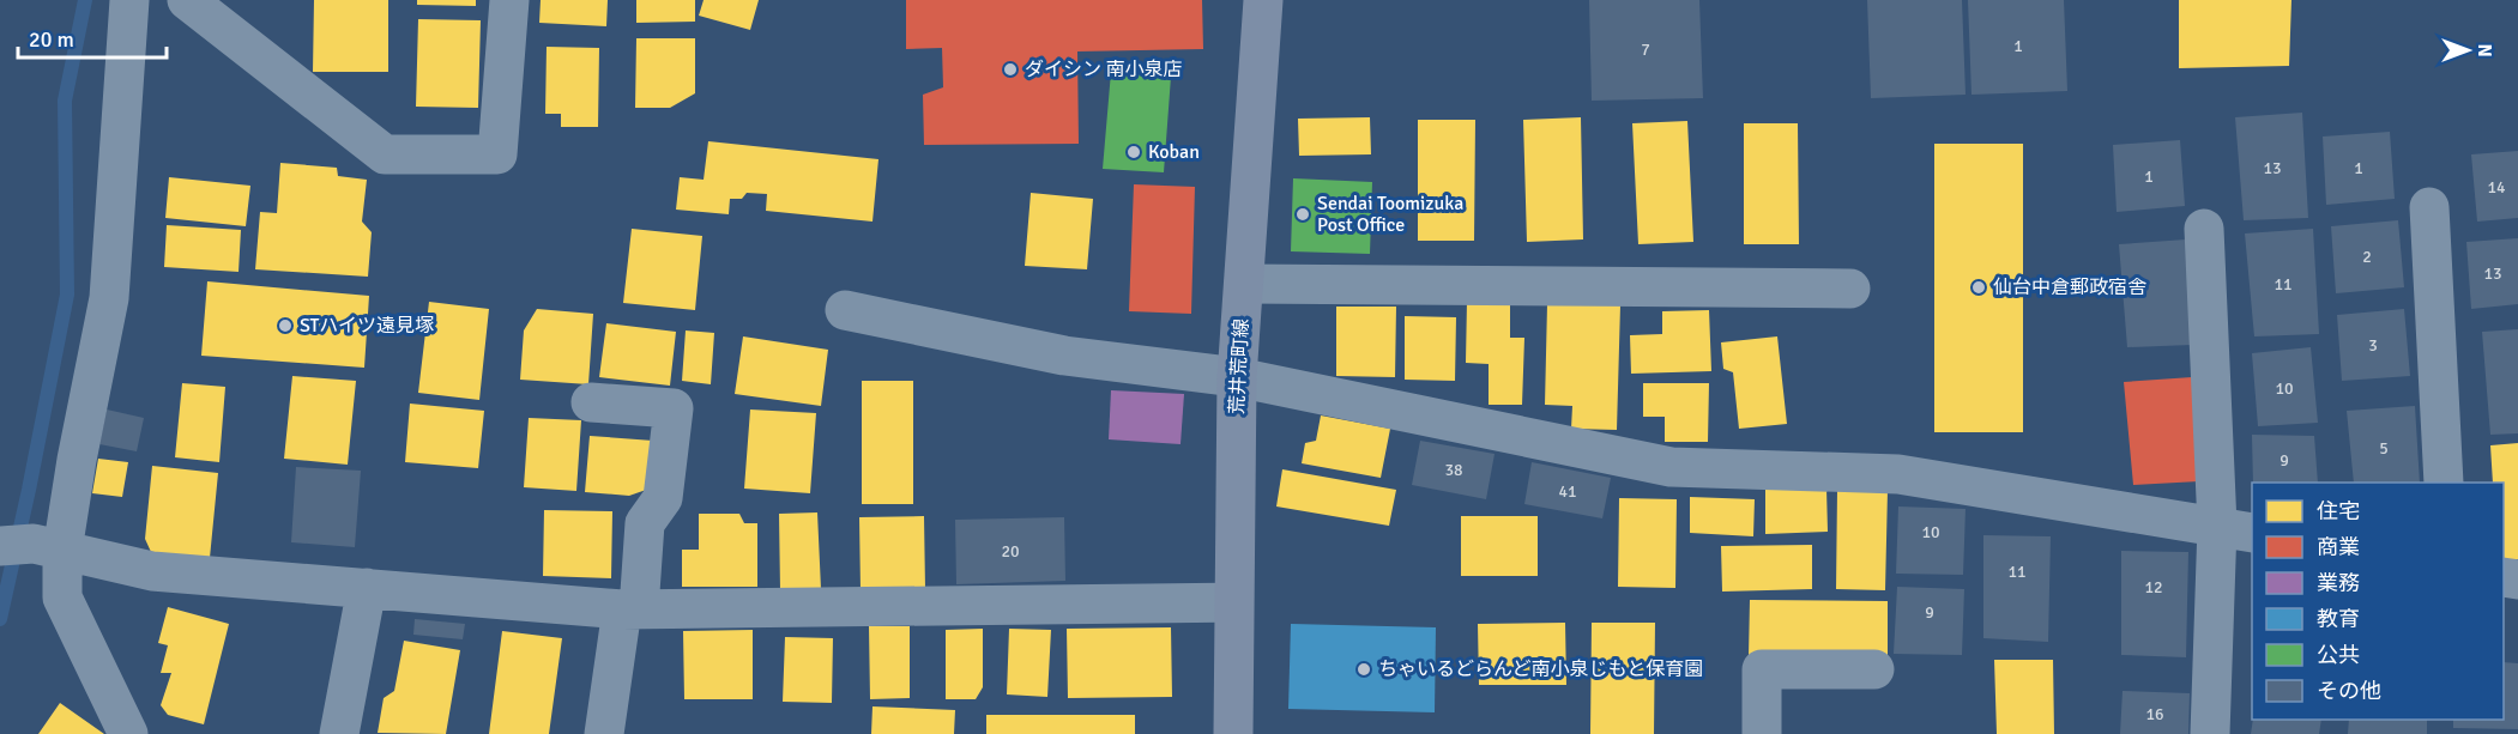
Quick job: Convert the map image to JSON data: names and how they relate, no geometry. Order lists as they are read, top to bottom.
{
  "streets": {
    "main road": ["荒井荒町線"]
  },
  "places": [
    "ダイシン 南小泉店",
    "Koban",
    "Sendai Toomizuka Post Office",
    "仙台中倉郵政宿舎",
    "STハイツ遠見塚",
    "ちゃいるどらんど南小泉じもと保育園"
  ],
  "house_numbers": [
    "1",
    "7",
    "13",
    "1",
    "1",
    "14",
    "2",
    "13",
    "11",
    "3",
    "10",
    "5",
    "9",
    "38",
    "41",
    "10",
    "20",
    "11",
    "12",
    "9",
    "16"
  ],
  "legend": [
    "住宅",
    "商業",
    "業務",
    "教育",
    "公共",
    "その他"
  ],
  "scale_bar": "20 m",
  "north": "right"
}
